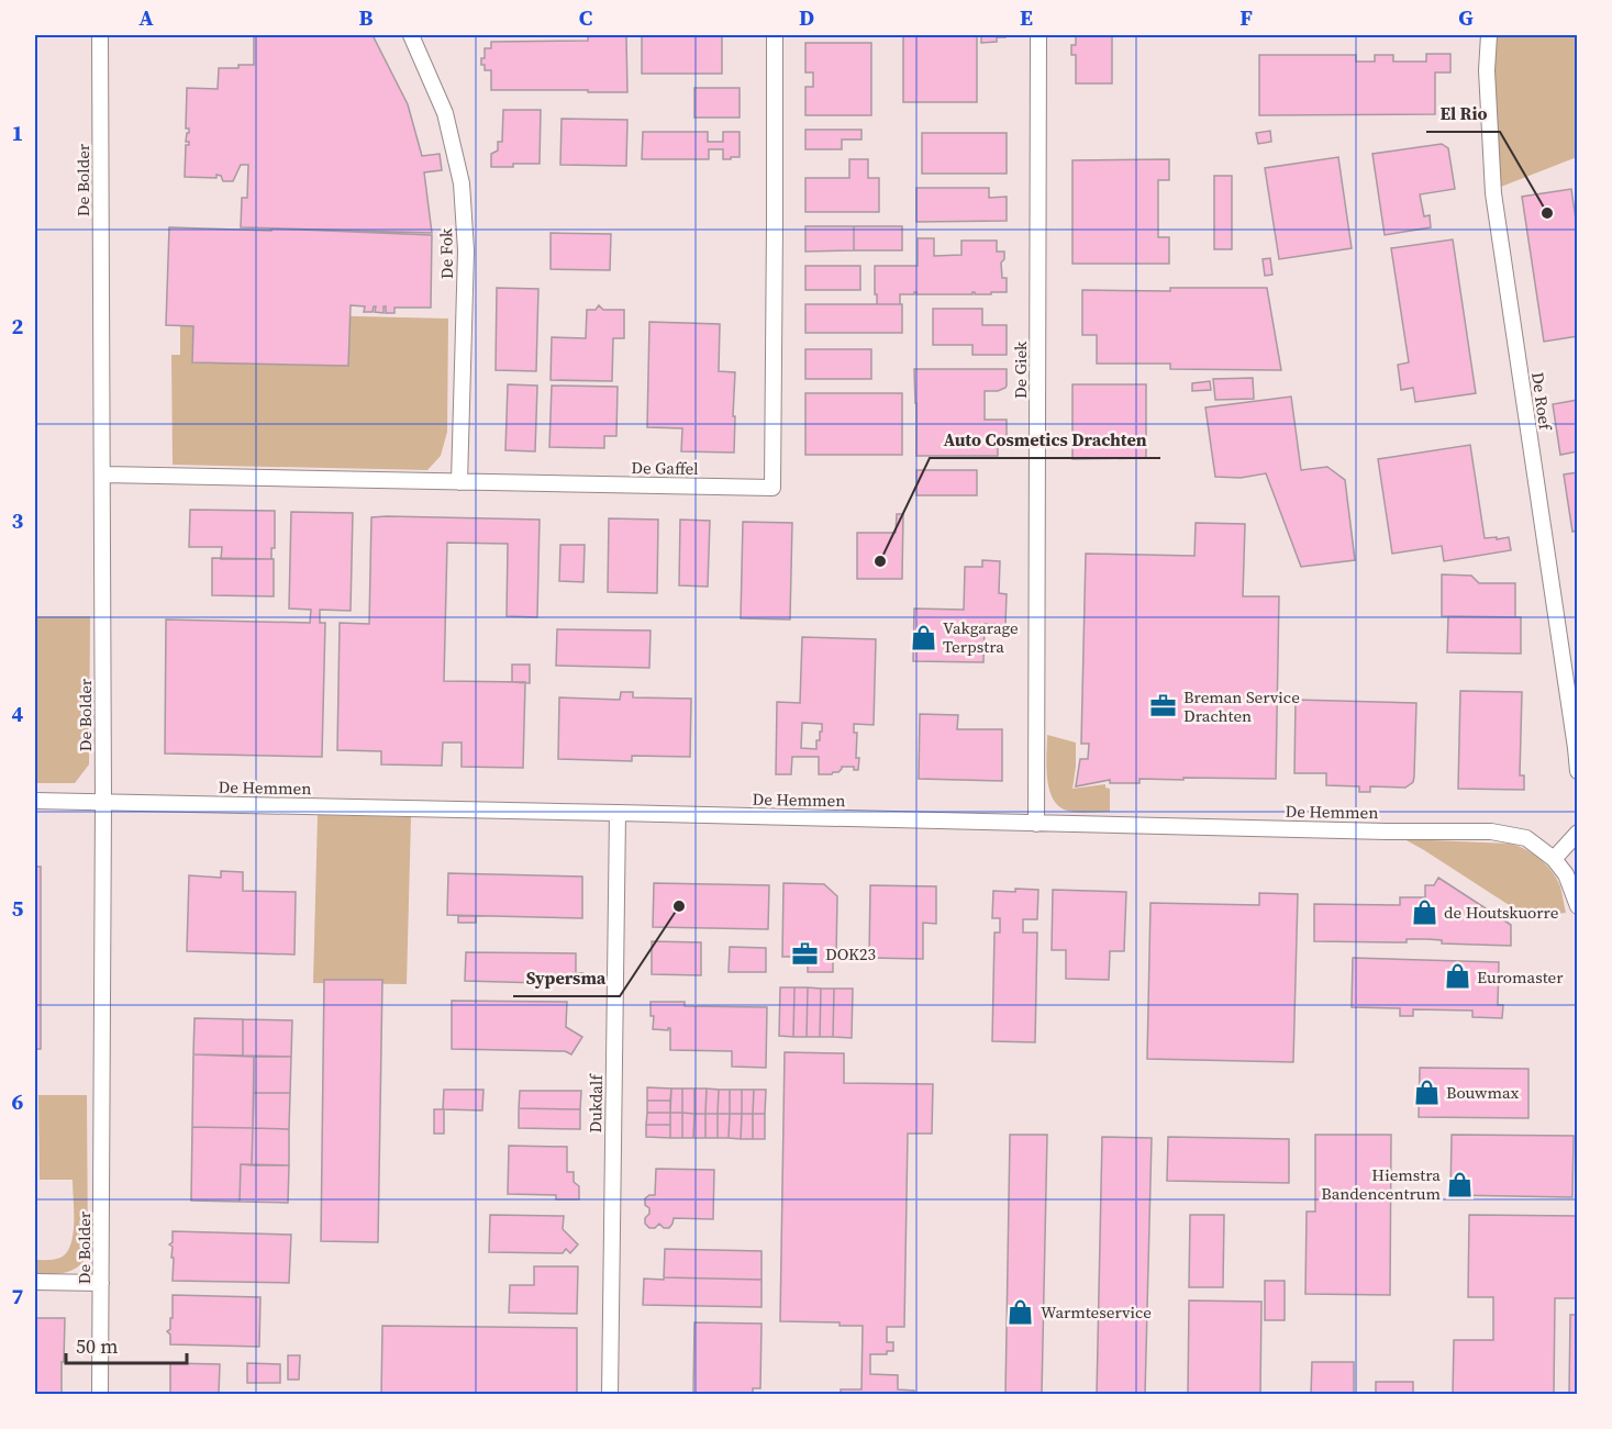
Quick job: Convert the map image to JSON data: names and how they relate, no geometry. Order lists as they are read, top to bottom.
{
  "streets": {
    "street": [
      "De Bolder",
      "De Fok",
      "De Giek",
      "De Roef",
      "De Gaffel",
      "De Hemmen",
      "Dukdalf"
    ]
  },
  "crossings": [
    ["De Bolder", "De Gaffel"],
    ["De Bolder", "De Hemmen"],
    ["De Fok", "De Gaffel"],
    ["De Giek", "De Hemmen"],
    ["De Hemmen", "Dukdalf"]
  ],
  "places": {
    "other": ["El Rio", "Auto Cosmetics Drachten", "Sypersma"],
    "shop": [
      "Vakgarage Terpstra",
      "de Houtskuorre",
      "Euromaster",
      "Bouwmax",
      "Hiemstra Bandencentrum",
      "Warmteservice"
    ],
    "office": ["Breman Service Drachten", "DOK23"]
  },
  "scale_bar": "50 m",
  "grid": {
    "columns": [
      "A",
      "B",
      "C",
      "D",
      "E",
      "F",
      "G"
    ],
    "rows": [
      "1",
      "2",
      "3",
      "4",
      "5",
      "6",
      "7"
    ]
  }
}
